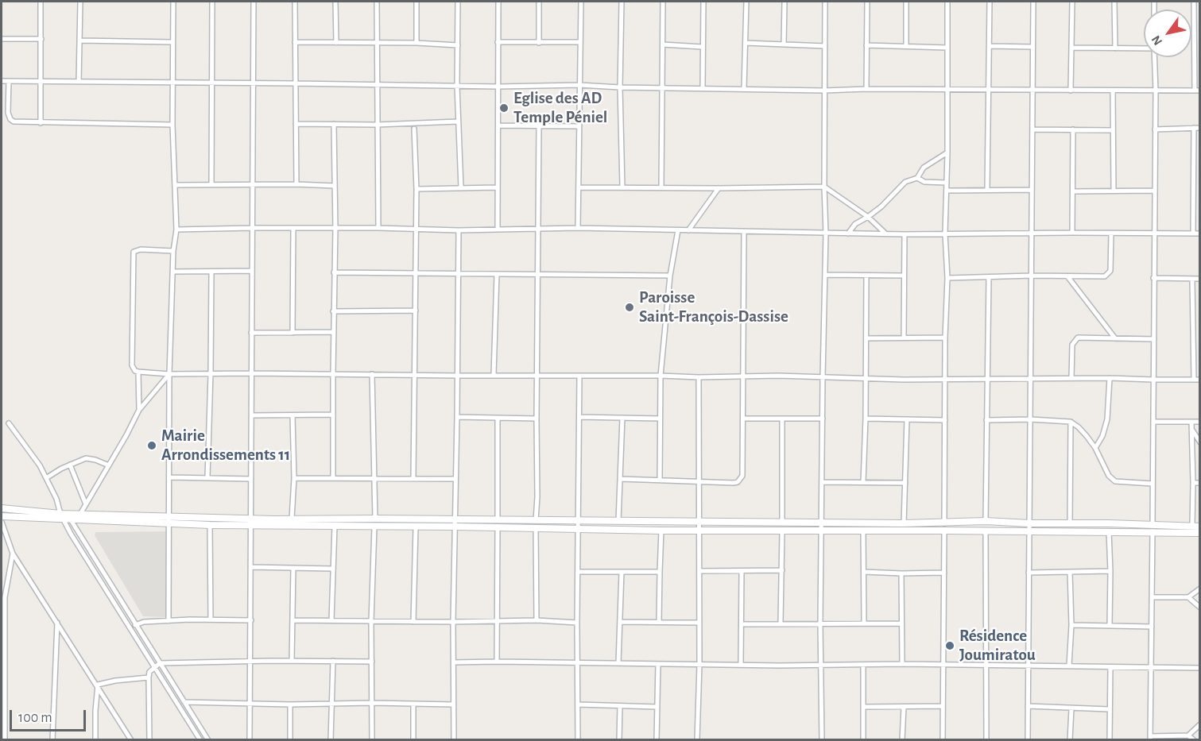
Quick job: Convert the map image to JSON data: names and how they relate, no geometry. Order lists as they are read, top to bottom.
{
  "places": [
    "Eglise des AD Temple Péniel",
    "Paroisse Saint-François-Dassise",
    "Mairie Arrondissements 11",
    "Résidence Joumiratou"
  ],
  "scale_bar": "100 m",
  "north": "bottom left"
}
